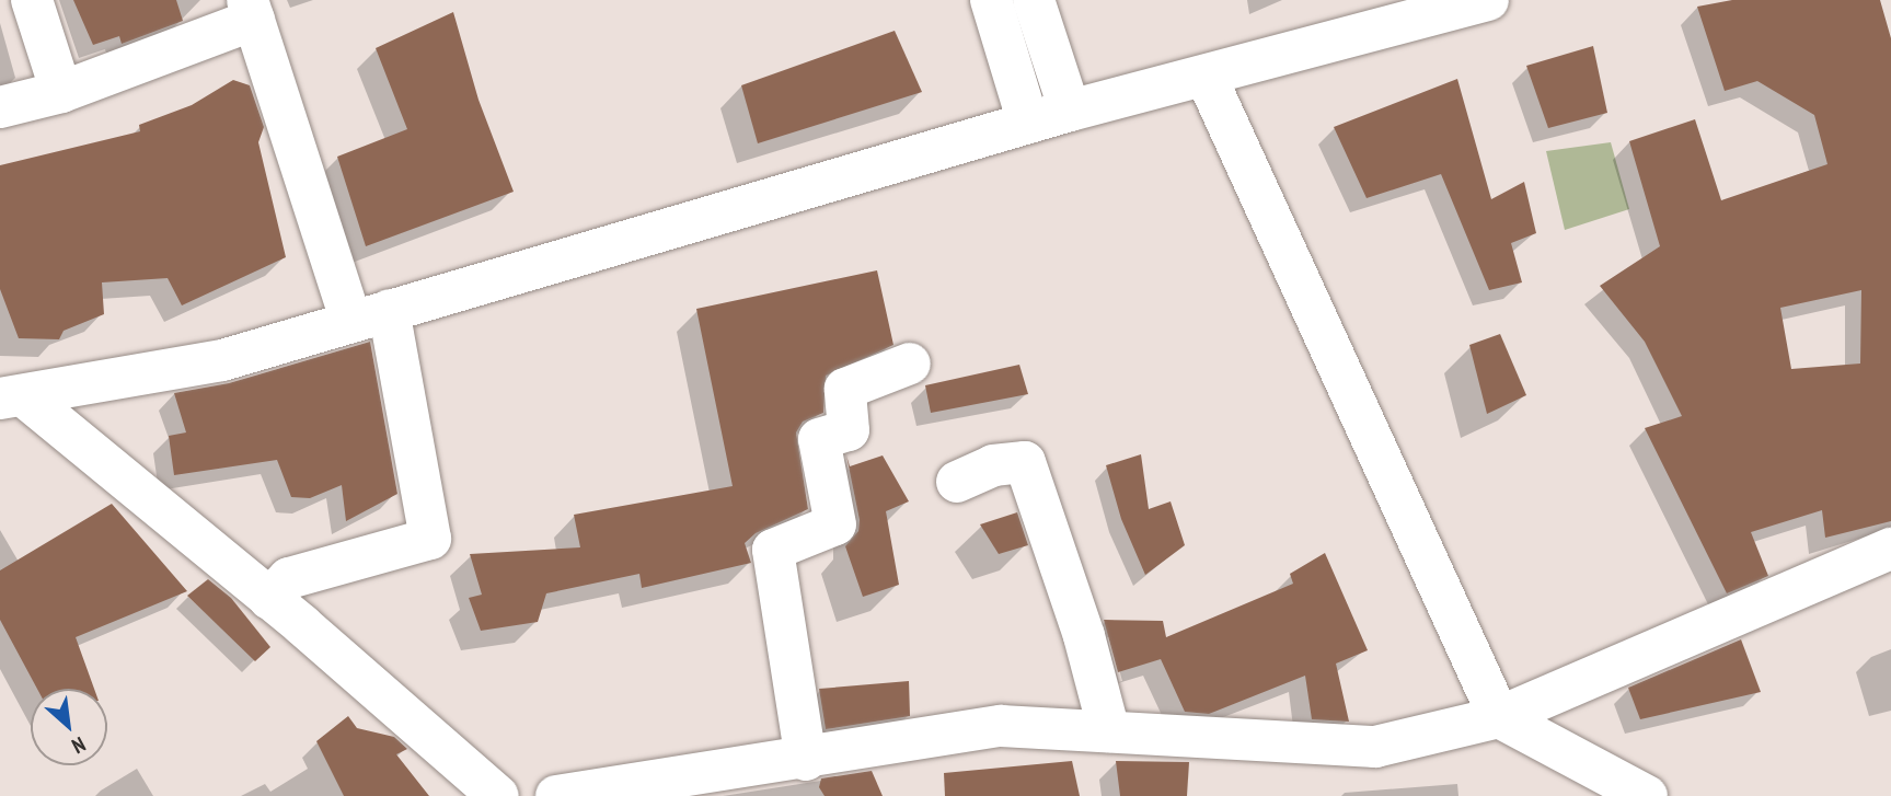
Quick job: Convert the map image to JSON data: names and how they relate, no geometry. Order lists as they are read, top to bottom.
{
  "north": "bottom right"
}
